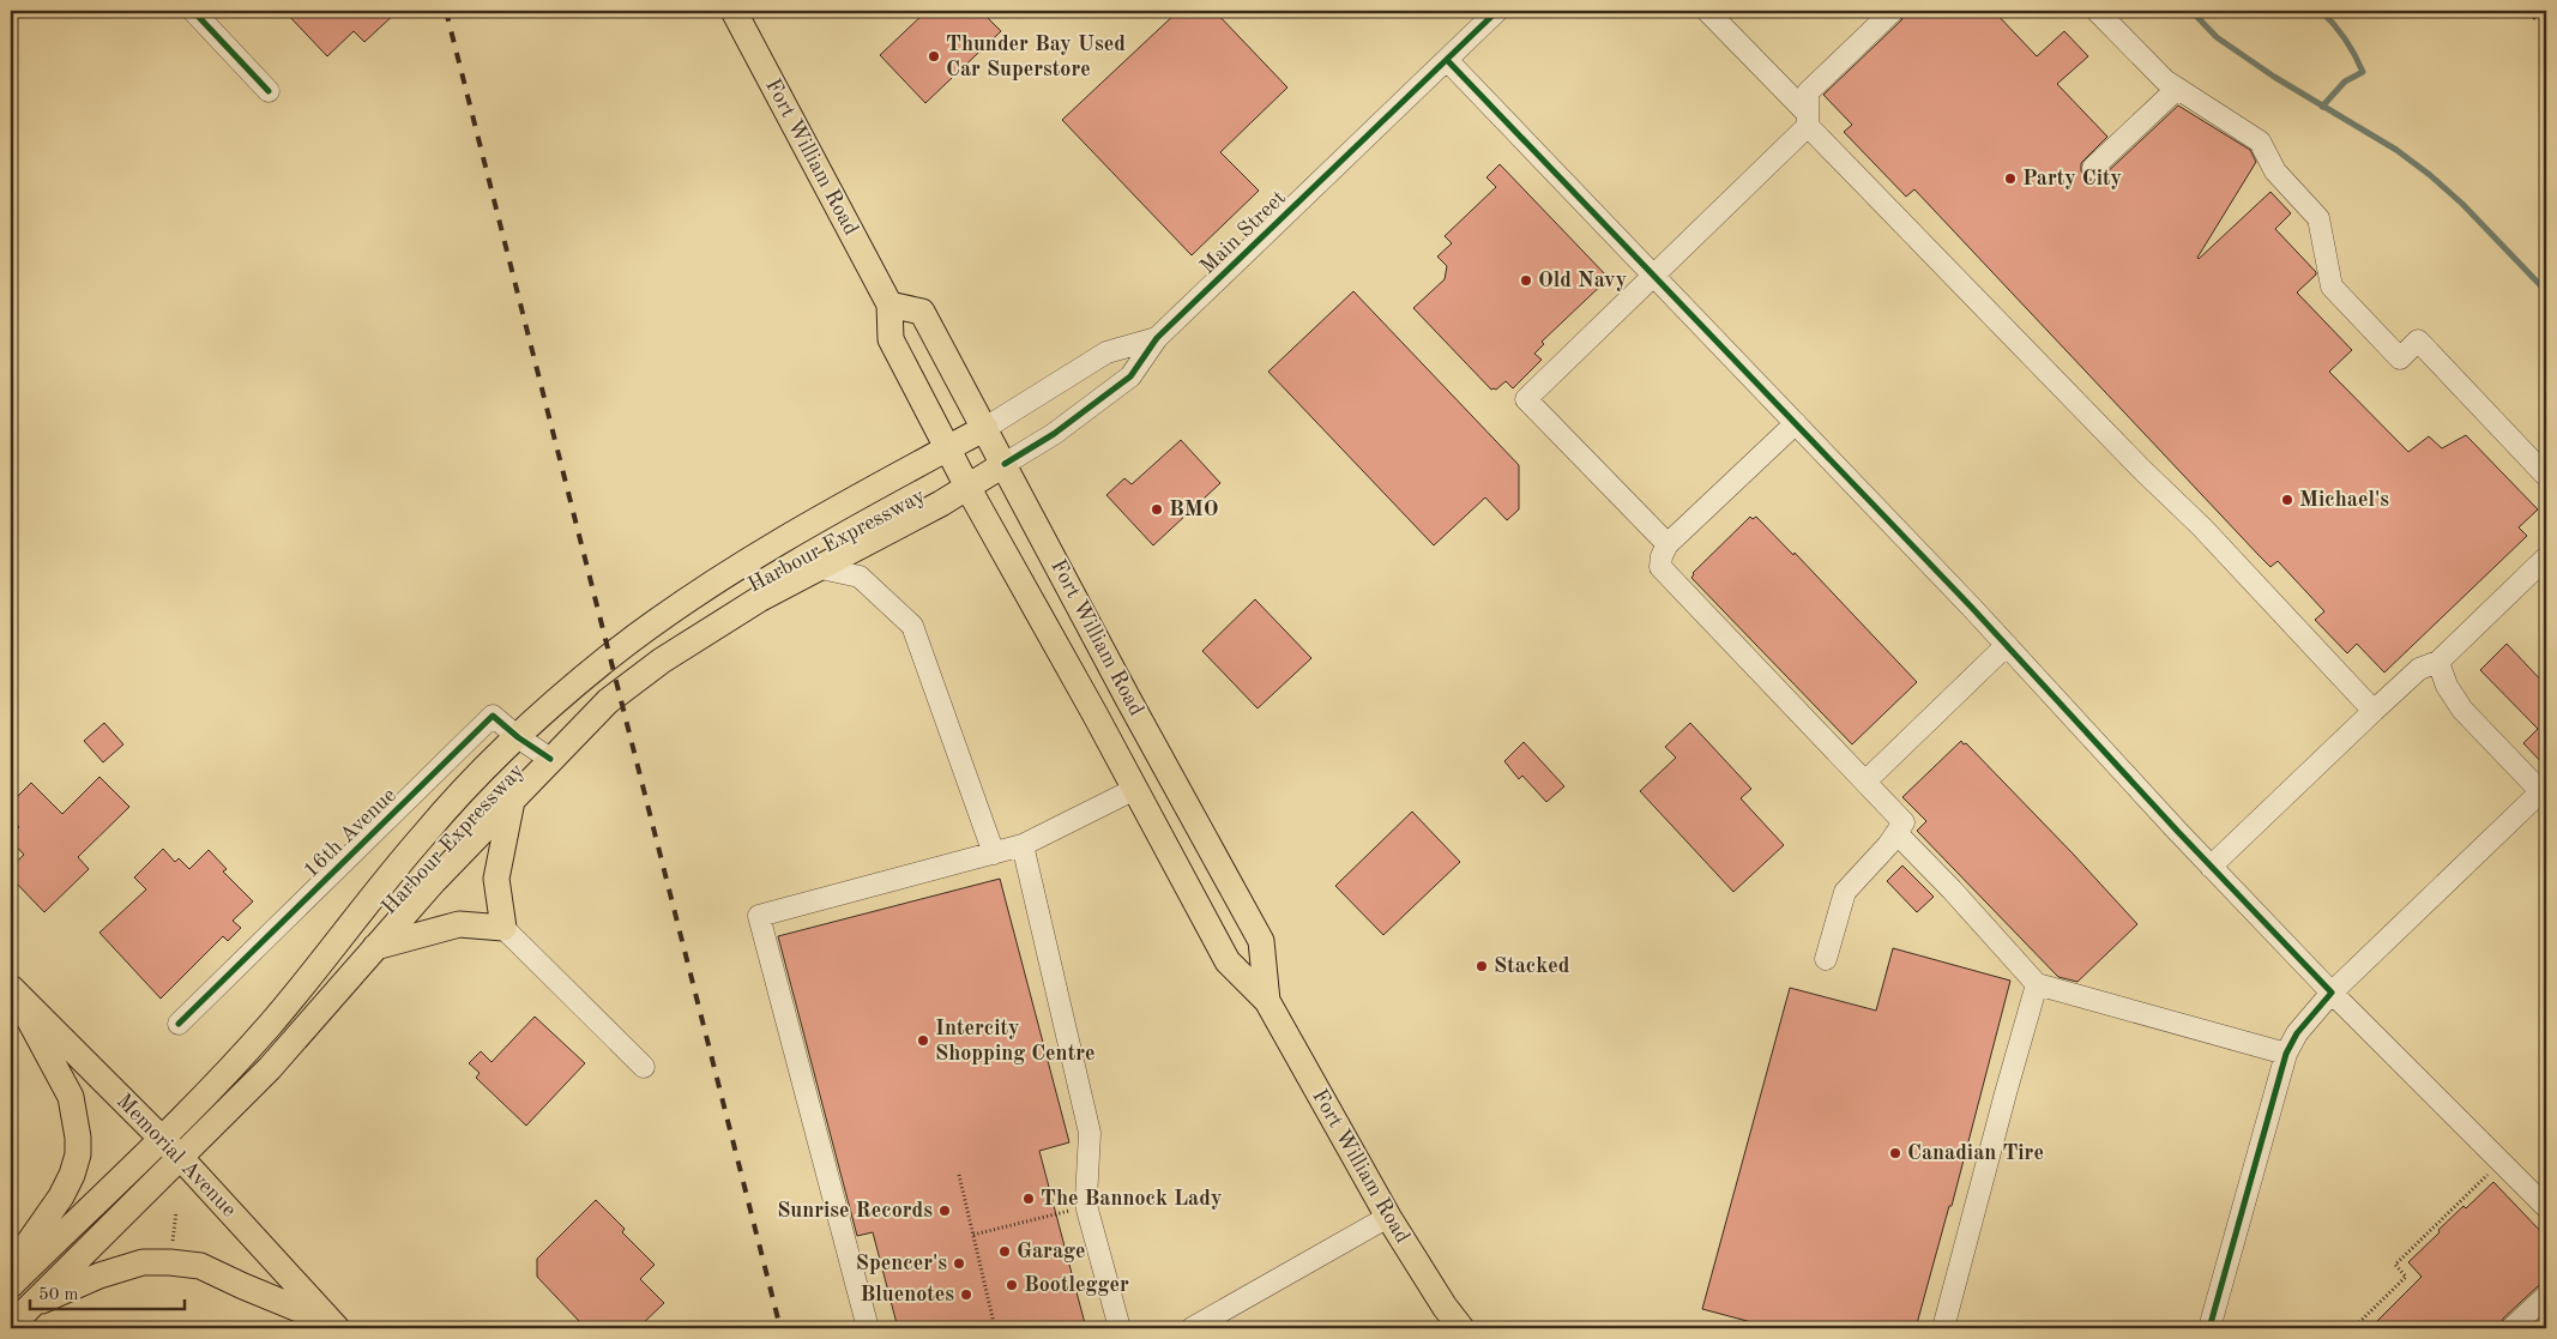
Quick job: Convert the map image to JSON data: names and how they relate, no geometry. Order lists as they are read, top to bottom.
{
  "streets": {
    "main road": ["Fort William Road", "Harbour Expressway", "Memorial Avenue"],
    "street": ["Main Street", "16th Avenue"]
  },
  "crossings": [
    ["Fort William Road", "Main Street"],
    ["Fort William Road", "Harbour Expressway"],
    ["Main Street", "Harbour Expressway"],
    ["Harbour Expressway", "16th Avenue"],
    ["Harbour Expressway", "Memorial Avenue"]
  ],
  "places": [
    "Thunder Bay Used Car Superstore",
    "Party City",
    "Old Navy",
    "Michael's",
    "BMO",
    "Stacked",
    "Intercity Shopping Centre",
    "Canadian Tire",
    "The Bannock Lady",
    "Sunrise Records",
    "Garage",
    "Spencer's",
    "Bootlegger",
    "Bluenotes"
  ],
  "scale_bar": "50 m"
}
